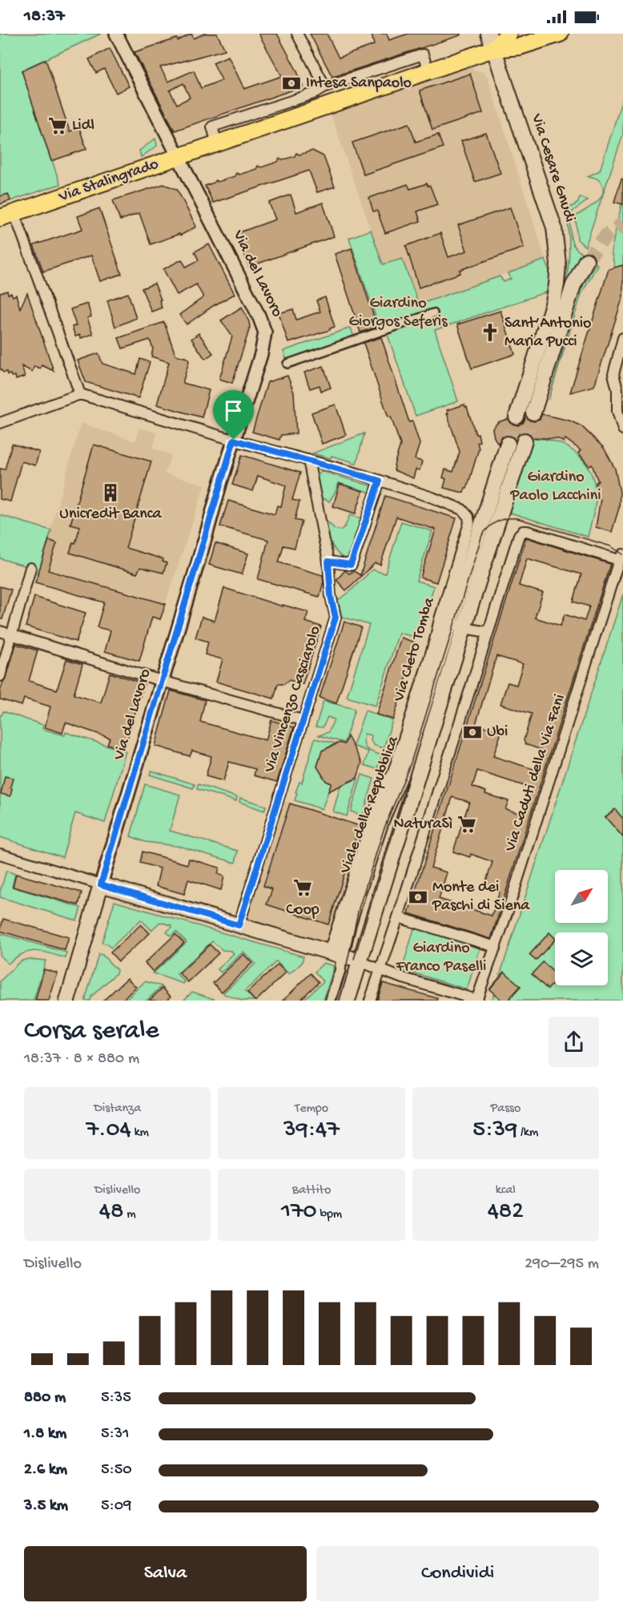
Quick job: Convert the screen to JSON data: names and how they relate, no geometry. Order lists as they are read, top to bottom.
{
  "streets": {
    "main road": [
      "Via Cesare Gnudi",
      "Via Stalingrado",
      "Via del Lavoro",
      "Viale della Repubblica"
    ],
    "street": ["Via Cleto Tomba", "Via Vincenzo Casciarolo", "Via Caduti della Via Fani"]
  },
  "crossings": [
    ["Via Cesare Gnudi", "Via Stalingrado"],
    ["Via Stalingrado", "Via del Lavoro"],
    ["Via Cleto Tomba", "Via Vincenzo Casciarolo"],
    ["Via Cleto Tomba", "Viale della Repubblica"]
  ],
  "parks": ["Giardino Giorgos Seferis", "Giardino Paolo Lacchini", "Giardino Franco Paselli"],
  "places": {
    "bank": ["Intesa Sanpaolo", "Ubi", "Monte dei Paschi di Siena"],
    "supermarket": ["Lidl", "NaturaSì", "Coop"],
    "church": ["Sant’Antonio Maria Pucci"],
    "building": ["Unicredit Banca"]
  },
  "north": "top right",
  "page": {
    "status": "18:37",
    "heading": ["Corsa serale", "18:37 · 8 × 880 m"],
    "stats": [
      ["Distanza", "7.04 km"],
      ["Tempo", "39:47"],
      ["Passo", "5:39 /km"],
      ["Dislivello", "48 m"],
      ["Battito", "170 bpm"],
      ["kcal", "482"]
    ],
    "chart": ["Dislivello", "290–295 m"],
    "list": [
      {
        "name": "880 m",
        "note": "5:35"
      },
      {
        "name": "1.8 km",
        "note": "5:31"
      },
      {
        "name": "2.6 km",
        "note": "5:50"
      },
      {
        "name": "3.5 km",
        "note": "5:09"
      }
    ],
    "buttons": ["Salva", "Condividi"]
  }
}
